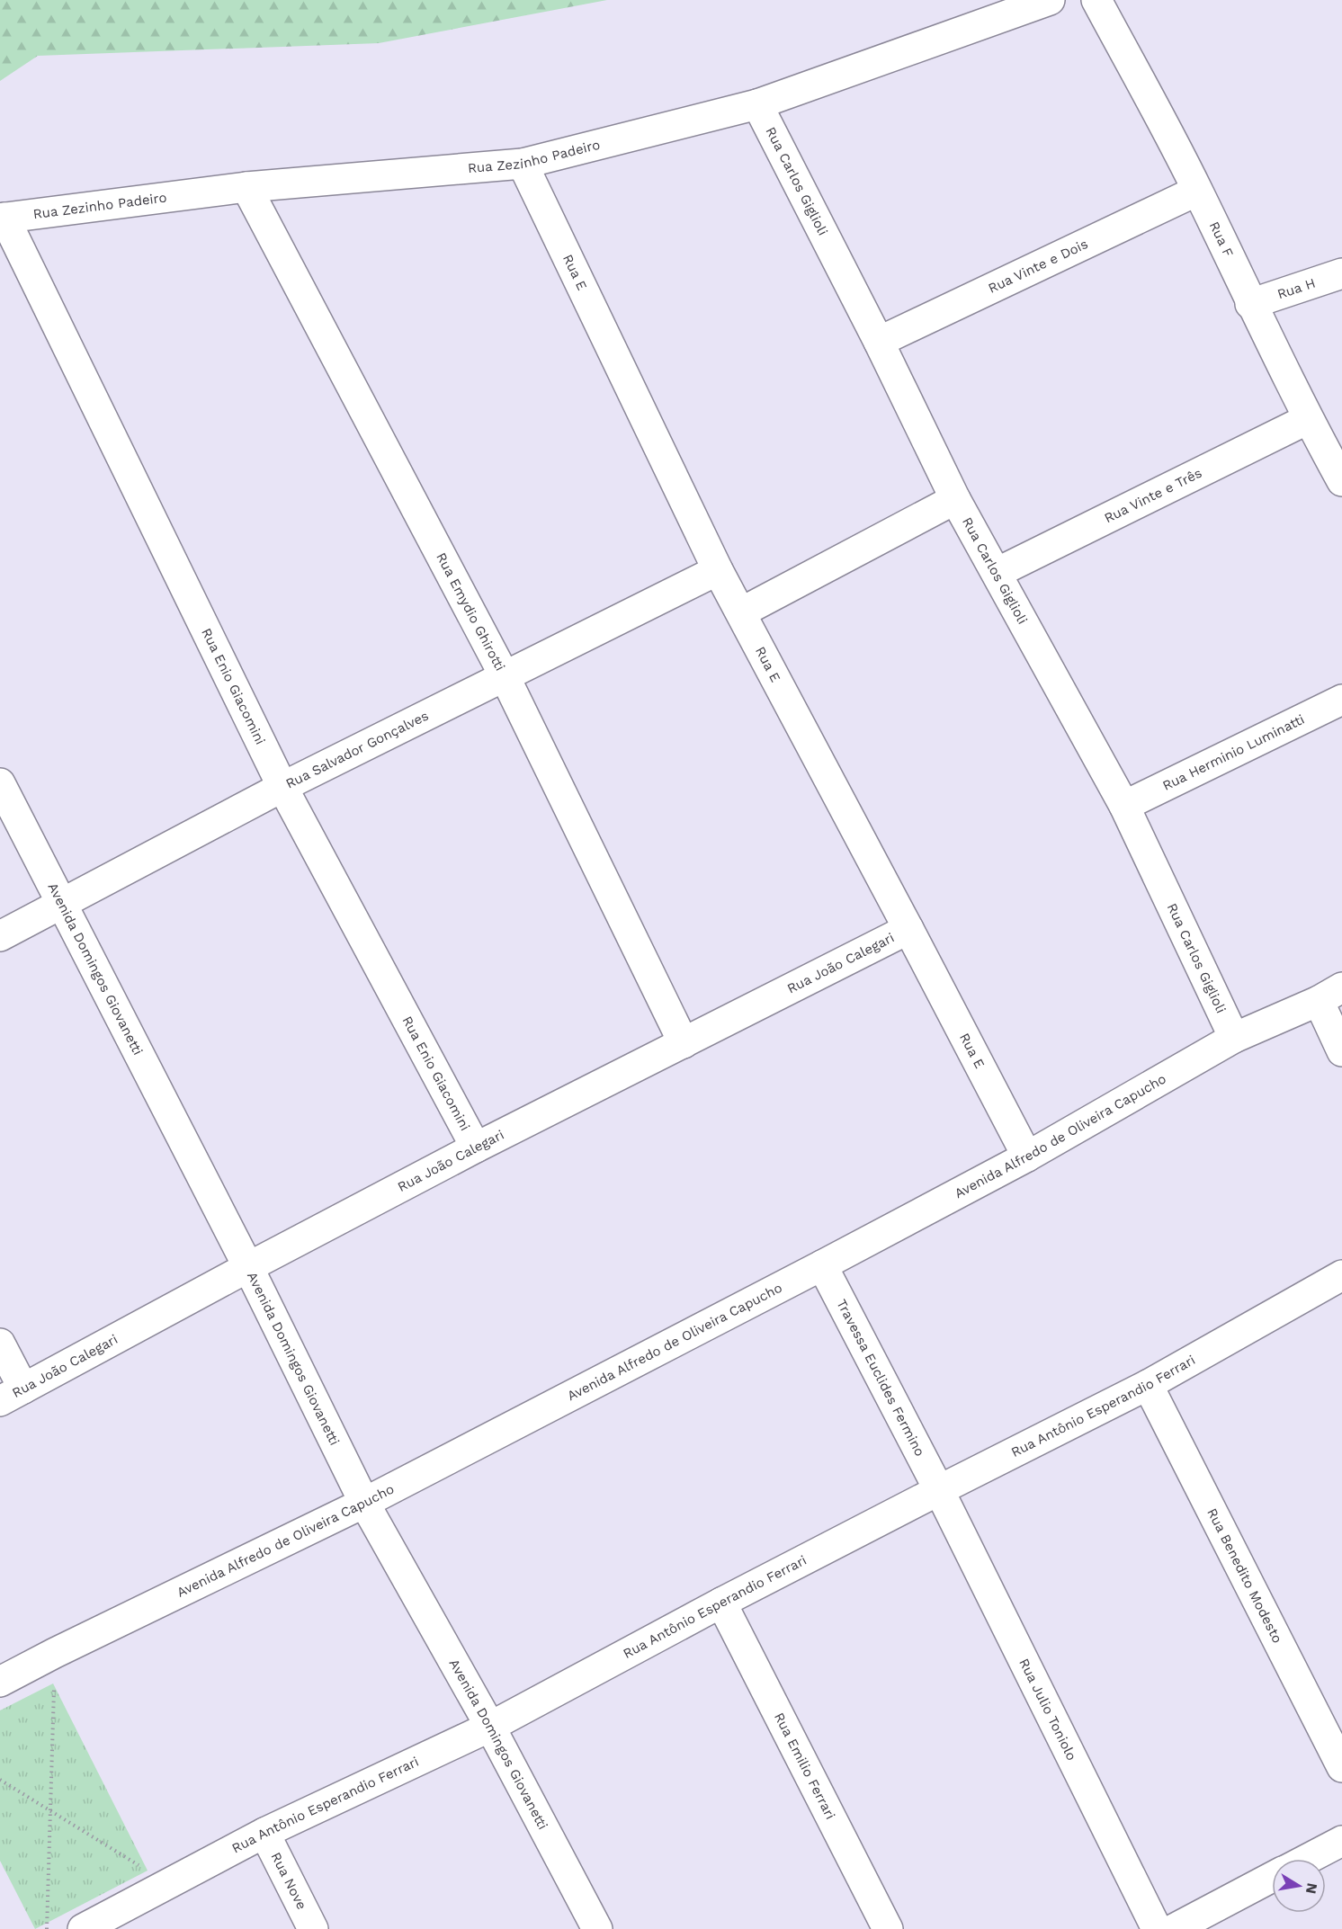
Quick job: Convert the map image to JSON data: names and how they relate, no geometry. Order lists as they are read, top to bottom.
{
  "streets": {
    "street": [
      "Rua Zezinho Padeiro",
      "Rua Carlos Giglioli",
      "Rua F",
      "Rua Vinte e Dois",
      "Rua E",
      "Rua H",
      "Rua Vinte e Três",
      "Rua Emydio Ghirotti",
      "Rua Enio Giacomini",
      "Rua Salvador Gonçalves",
      "Rua Herminio Luminatti",
      "Rua João Calegari",
      "Avenida Domingos Giovanetti",
      "Avenida Alfredo de Oliveira Capucho",
      "Travessa Euclides Fermino",
      "Rua Antônio Esperandio Ferrari",
      "Rua Benedito Modesto",
      "Rua Julio Toniolo",
      "Rua Emilio Ferrari",
      "Rua Nove"
    ]
  },
  "crossings": [
    ["Rua Zezinho Padeiro", "Rua Carlos Giglioli"],
    ["Rua Zezinho Padeiro", "Rua E"],
    ["Rua Zezinho Padeiro", "Rua Emydio Ghirotti"],
    ["Rua Zezinho Padeiro", "Rua Enio Giacomini"],
    ["Rua Carlos Giglioli", "Rua Vinte e Dois"],
    ["Rua Carlos Giglioli", "Rua Vinte e Três"],
    ["Rua Carlos Giglioli", "Rua Herminio Luminatti"],
    ["Rua Carlos Giglioli", "Avenida Alfredo de Oliveira Capucho"],
    ["Rua F", "Rua Vinte e Dois"],
    ["Rua F", "Rua H"],
    ["Rua F", "Rua Vinte e Três"],
    ["Rua E", "Rua Salvador Gonçalves"],
    ["Rua E", "Rua João Calegari"],
    ["Rua E", "Avenida Alfredo de Oliveira Capucho"],
    ["Rua Emydio Ghirotti", "Rua Salvador Gonçalves"],
    ["Rua Emydio Ghirotti", "Rua João Calegari"],
    ["Rua Enio Giacomini", "Rua Salvador Gonçalves"],
    ["Rua Enio Giacomini", "Rua João Calegari"],
    ["Rua Salvador Gonçalves", "Avenida Domingos Giovanetti"],
    ["Rua João Calegari", "Avenida Domingos Giovanetti"],
    ["Avenida Domingos Giovanetti", "Avenida Alfredo de Oliveira Capucho"],
    ["Avenida Domingos Giovanetti", "Rua Antônio Esperandio Ferrari"],
    ["Avenida Alfredo de Oliveira Capucho", "Travessa Euclides Fermino"],
    ["Travessa Euclides Fermino", "Rua Antônio Esperandio Ferrari"],
    ["Travessa Euclides Fermino", "Rua Julio Toniolo"],
    ["Rua Antônio Esperandio Ferrari", "Rua Benedito Modesto"],
    ["Rua Antônio Esperandio Ferrari", "Rua Julio Toniolo"],
    ["Rua Antônio Esperandio Ferrari", "Rua Emilio Ferrari"],
    ["Rua Antônio Esperandio Ferrari", "Rua Nove"]
  ],
  "north": "right"
}
